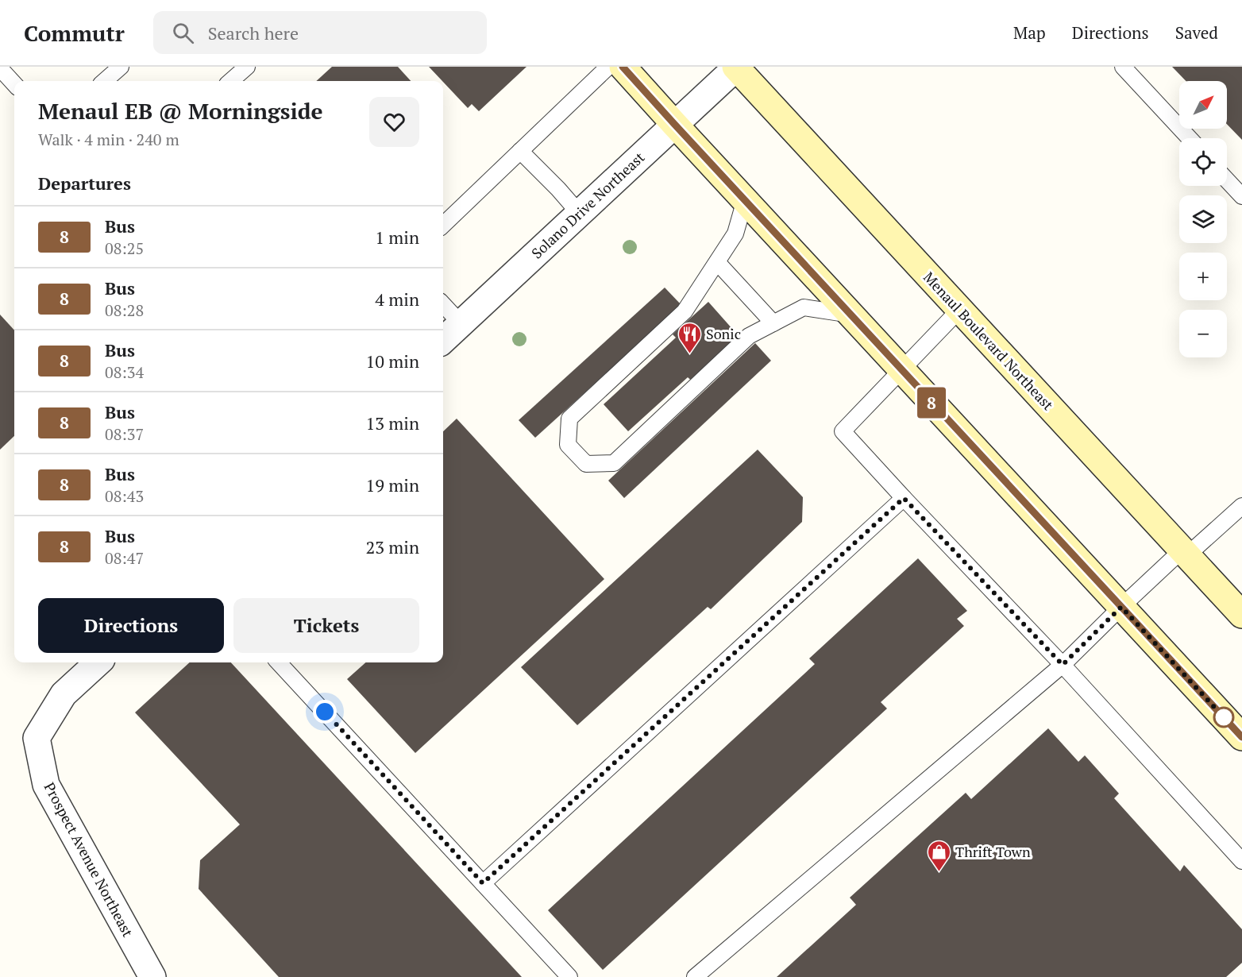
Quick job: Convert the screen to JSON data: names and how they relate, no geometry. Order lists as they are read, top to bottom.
{
  "streets": {
    "main road": ["Menaul Boulevard Northeast"],
    "street": ["Solano Drive Northeast", "Prospect Avenue Northeast"]
  },
  "crossings": [
    ["Solano Drive Northeast", "Menaul Boulevard Northeast"]
  ],
  "places": {
    "restaurant": ["Sonic"],
    "shop": ["Thrift Town"]
  },
  "lines": ["bus line 8"],
  "north": "top right",
  "page": {
    "header": "Commutr",
    "search": "Search here",
    "nav": ["Map", "Directions", "Saved"],
    "on_map": "8",
    "map_buttons": ["+", "−"],
    "heading": [
      ["Menaul EB @ Morningside", "Walk · 4 min · 240 m"],
      "Departures"
    ],
    "list": [
      {
        "mark": "8",
        "name": "Bus",
        "note": "08:25",
        "value": "1 min"
      },
      {
        "mark": "8",
        "name": "Bus",
        "note": "08:28",
        "value": "4 min"
      },
      {
        "mark": "8",
        "name": "Bus",
        "note": "08:34",
        "value": "10 min"
      },
      {
        "mark": "8",
        "name": "Bus",
        "note": "08:37",
        "value": "13 min"
      },
      {
        "mark": "8",
        "name": "Bus",
        "note": "08:43",
        "value": "19 min"
      },
      {
        "mark": "8",
        "name": "Bus",
        "note": "08:47",
        "value": "23 min"
      }
    ],
    "buttons": ["Directions", "Tickets"]
  }
}
